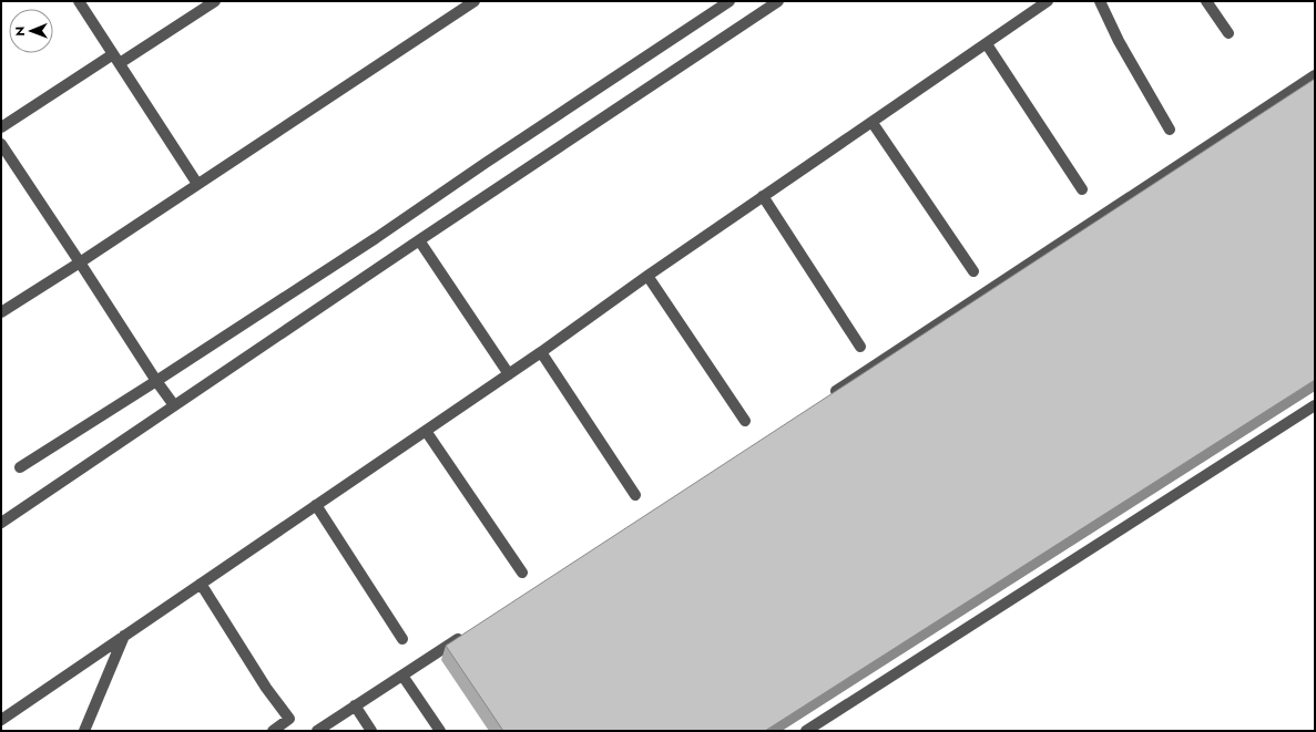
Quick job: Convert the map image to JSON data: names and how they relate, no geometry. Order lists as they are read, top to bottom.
{
  "north": "left"
}
